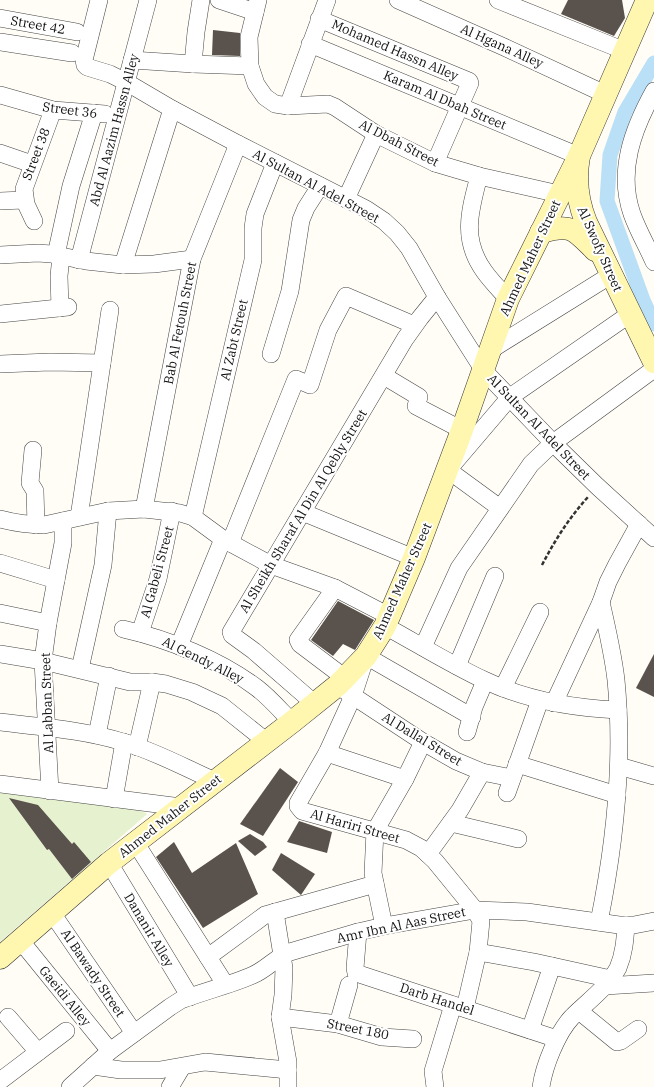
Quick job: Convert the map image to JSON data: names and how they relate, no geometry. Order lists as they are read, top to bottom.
{
  "streets": {
    "main road": ["Al Swofy Street", "Ahmed Maher Street"],
    "street": [
      "Street 42",
      "Al Hgana Alley",
      "Mohamed Hassn Alley",
      "Karam Al Dbah Street",
      "Street 36",
      "Abd Al Aazim Hassn Alley",
      "Al Dbah Street",
      "Street 38",
      "Al Sultan Al Adel Street",
      "Bab Al Fetouh Street",
      "Al Zabt Street",
      "Al Sheikh Sharaf Al Din Al Qebly Street",
      "Al Gabeli Street",
      "Al Gendy Alley",
      "Al Labban Street",
      "Al Dallal Street",
      "Al Hariri Street",
      "Amr Ibn Al Aas Street",
      "Dananir Alley",
      "Al Bawady Street",
      "Gaeidi Alley",
      "Darb Handel",
      "Street 180"
    ]
  },
  "crossings": [
    ["Al Hgana Alley", "Al Swofy Street"],
    ["Mohamed Hassn Alley", "Karam Al Dbah Street"],
    ["Karam Al Dbah Street", "Al Swofy Street"],
    ["Karam Al Dbah Street", "Ahmed Maher Street"],
    ["Street 36", "Abd Al Aazim Hassn Alley"],
    ["Street 36", "Street 38"],
    ["Abd Al Aazim Hassn Alley", "Al Sultan Al Adel Street"],
    ["Al Dbah Street", "Ahmed Maher Street"],
    ["Al Sultan Al Adel Street", "Ahmed Maher Street"],
    ["Al Sultan Al Adel Street", "Bab Al Fetouh Street"],
    ["Al Sultan Al Adel Street", "Al Zabt Street"],
    ["Al Sultan Al Adel Street", "Al Sheikh Sharaf Al Din Al Qebly Street"],
    ["Al Swofy Street", "Ahmed Maher Street"],
    ["Ahmed Maher Street", "Al Sheikh Sharaf Al Din Al Qebly Street"],
    ["Ahmed Maher Street", "Al Gendy Alley"],
    ["Ahmed Maher Street", "Al Dallal Street"],
    ["Ahmed Maher Street", "Dananir Alley"],
    ["Ahmed Maher Street", "Al Bawady Street"],
    ["Ahmed Maher Street", "Gaeidi Alley"],
    ["Al Gabeli Street", "Al Gendy Alley"],
    ["Al Hariri Street", "Amr Ibn Al Aas Street"],
    ["Amr Ibn Al Aas Street", "Dananir Alley"],
    ["Amr Ibn Al Aas Street", "Al Bawady Street"],
    ["Amr Ibn Al Aas Street", "Gaeidi Alley"],
    ["Amr Ibn Al Aas Street", "Darb Handel"]
  ]
}
